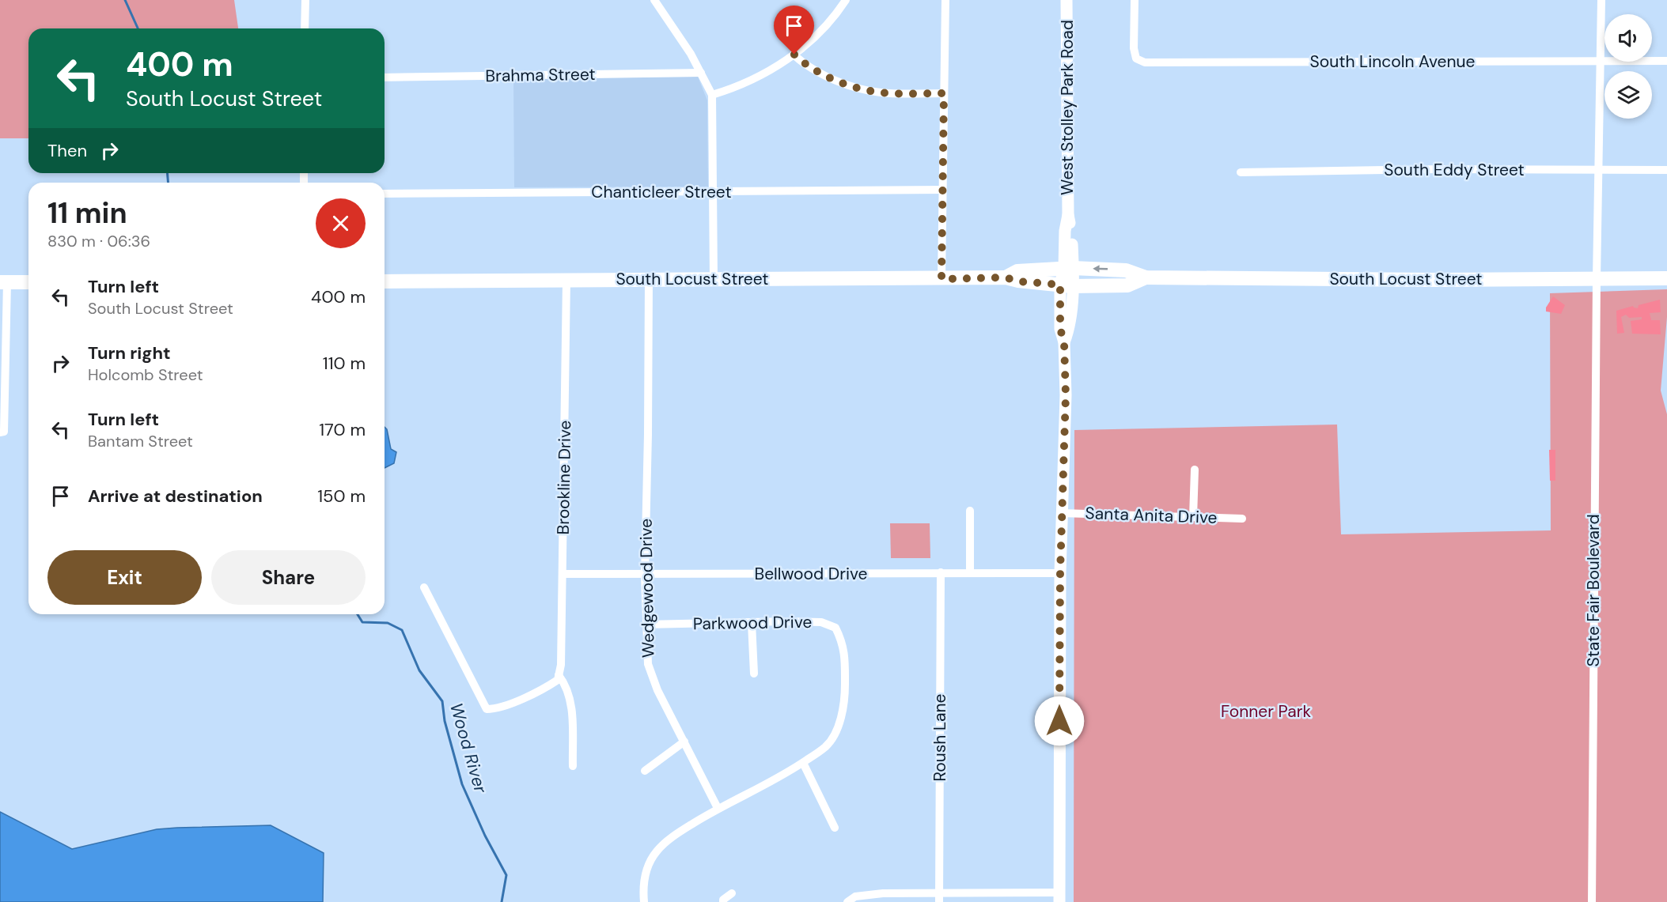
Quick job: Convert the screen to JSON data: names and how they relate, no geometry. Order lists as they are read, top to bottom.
{
  "streets": {
    "main road": ["South Locust Street"],
    "street": [
      "South Lincoln Avenue",
      "Brahma Street",
      "West Stolley Park Road",
      "South Eddy Street",
      "Chanticleer Street",
      "Brookline Drive",
      "Santa Anita Drive",
      "Bellwood Drive",
      "Wedgewood Drive",
      "State Fair Boulevard",
      "Parkwood Drive",
      "Roush Lane"
    ]
  },
  "crossings": [
    ["South Lincoln Avenue", "State Fair Boulevard"],
    ["West Stolley Park Road", "South Locust Street"],
    ["West Stolley Park Road", "Santa Anita Drive"],
    ["West Stolley Park Road", "Bellwood Drive"],
    ["South Eddy Street", "State Fair Boulevard"],
    ["South Locust Street", "Brookline Drive"],
    ["South Locust Street", "Wedgewood Drive"],
    ["South Locust Street", "State Fair Boulevard"],
    ["Brookline Drive", "Bellwood Drive"],
    ["Bellwood Drive", "Wedgewood Drive"],
    ["Bellwood Drive", "Roush Lane"],
    ["Wedgewood Drive", "Parkwood Drive"]
  ],
  "water": ["Wood River"],
  "parks": ["Fonner Park"],
  "page": {
    "turn": ["400 m", "South Locust Street"],
    "then": "Then",
    "heading": ["11 min", "830 m · 06:36"],
    "list": [
      {
        "name": "Turn left",
        "note": "South Locust Street",
        "value": "400 m"
      },
      {
        "name": "Turn right",
        "note": "Holcomb Street",
        "value": "110 m"
      },
      {
        "name": "Turn left",
        "note": "Bantam Street",
        "value": "170 m"
      },
      {
        "name": "Arrive at destination",
        "value": "150 m"
      }
    ],
    "buttons": ["Exit", "Share"]
  }
}
